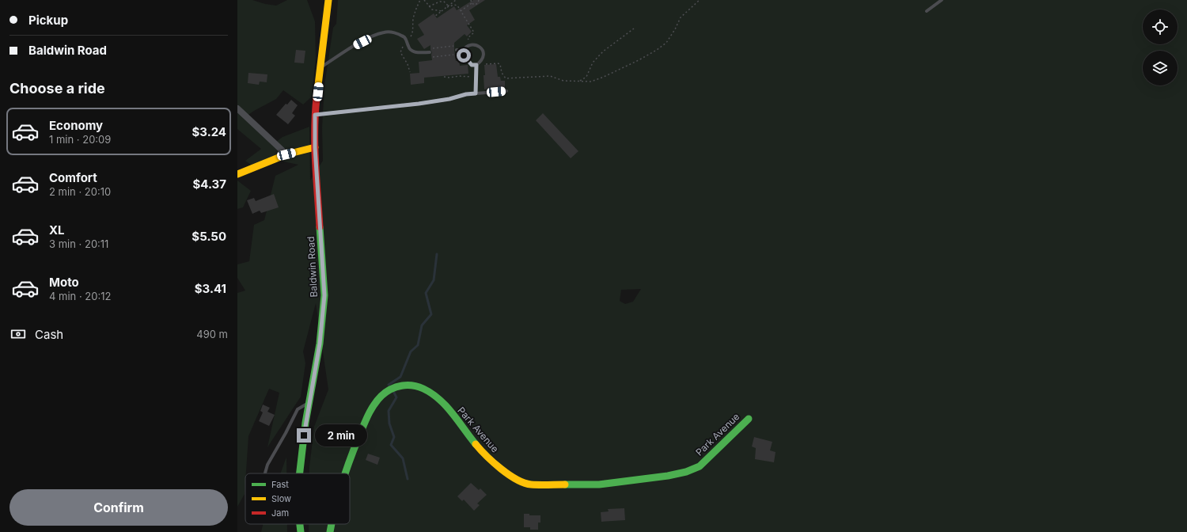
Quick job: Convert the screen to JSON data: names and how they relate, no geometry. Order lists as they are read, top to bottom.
{
  "streets": {
    "street": ["Baldwin Road", "Park Avenue"]
  },
  "legend": ["Fast", "Slow", "Jam"],
  "page": {
    "banner": ["Pickup", "Baldwin Road"],
    "heading": "Choose a ride",
    "list": [
      {
        "name": "Economy",
        "note": "1 min · 20:09",
        "value": "$3.24"
      },
      {
        "name": "Comfort",
        "note": "2 min · 20:10",
        "value": "$4.37"
      },
      {
        "name": "XL",
        "note": "3 min · 20:11",
        "value": "$5.50"
      },
      {
        "name": "Moto",
        "note": "4 min · 20:12",
        "value": "$3.41"
      }
    ],
    "pay": ["Cash", "490 m"],
    "bubble": "2 min",
    "buttons": "Confirm"
  }
}
